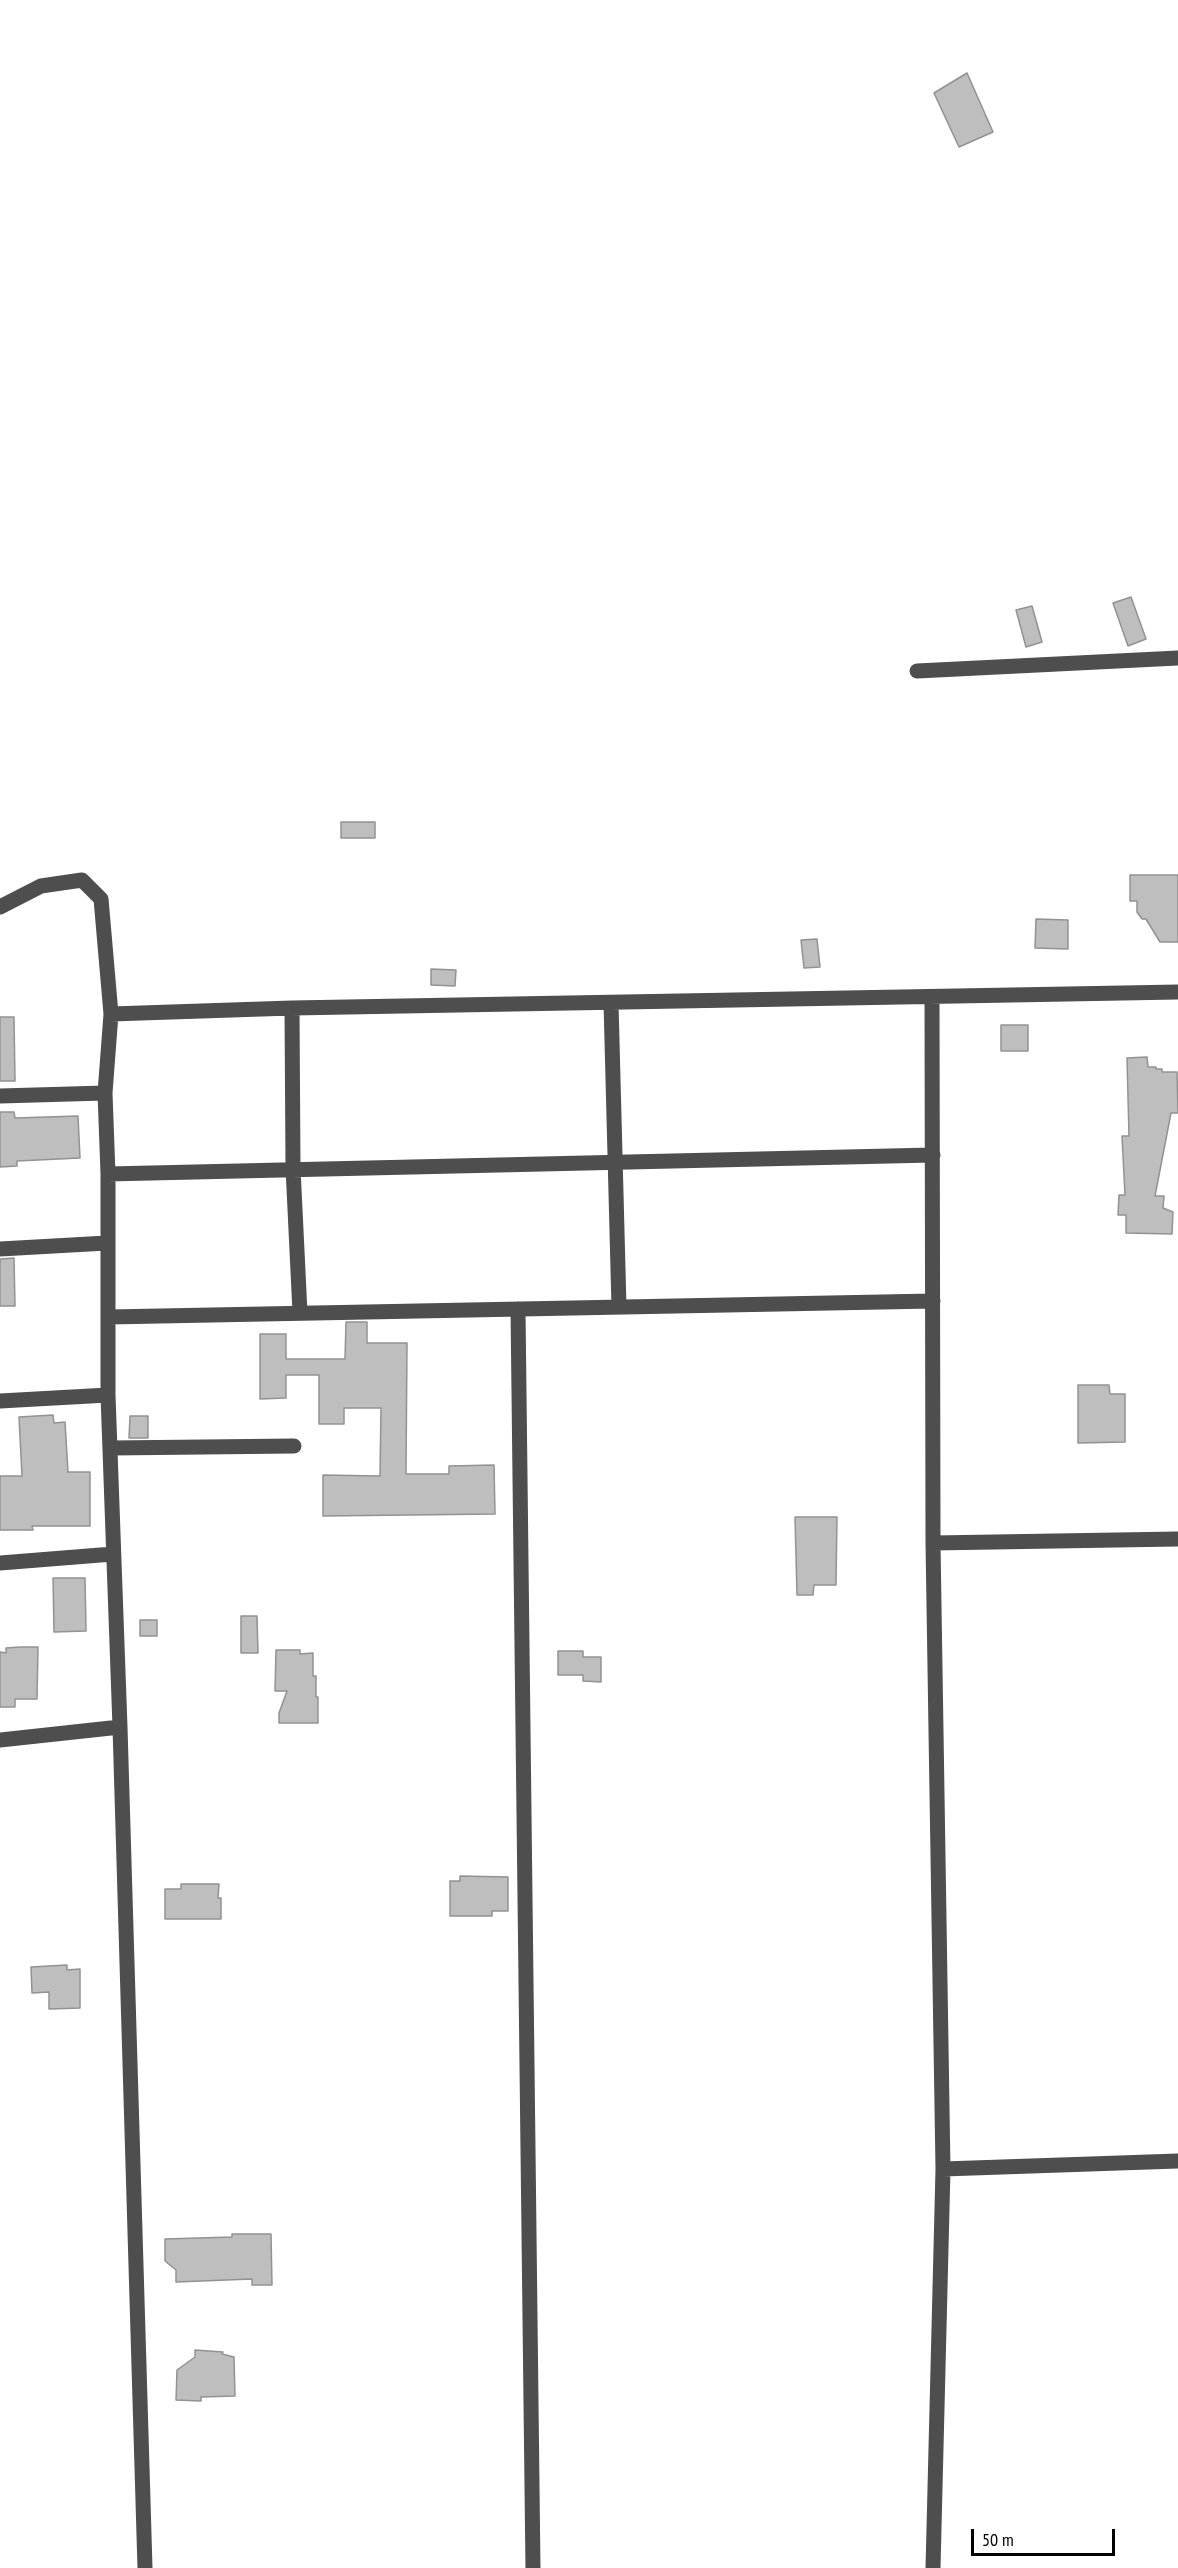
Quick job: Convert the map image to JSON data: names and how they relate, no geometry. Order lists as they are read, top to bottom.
{
  "scale_bar": "50 m"
}
